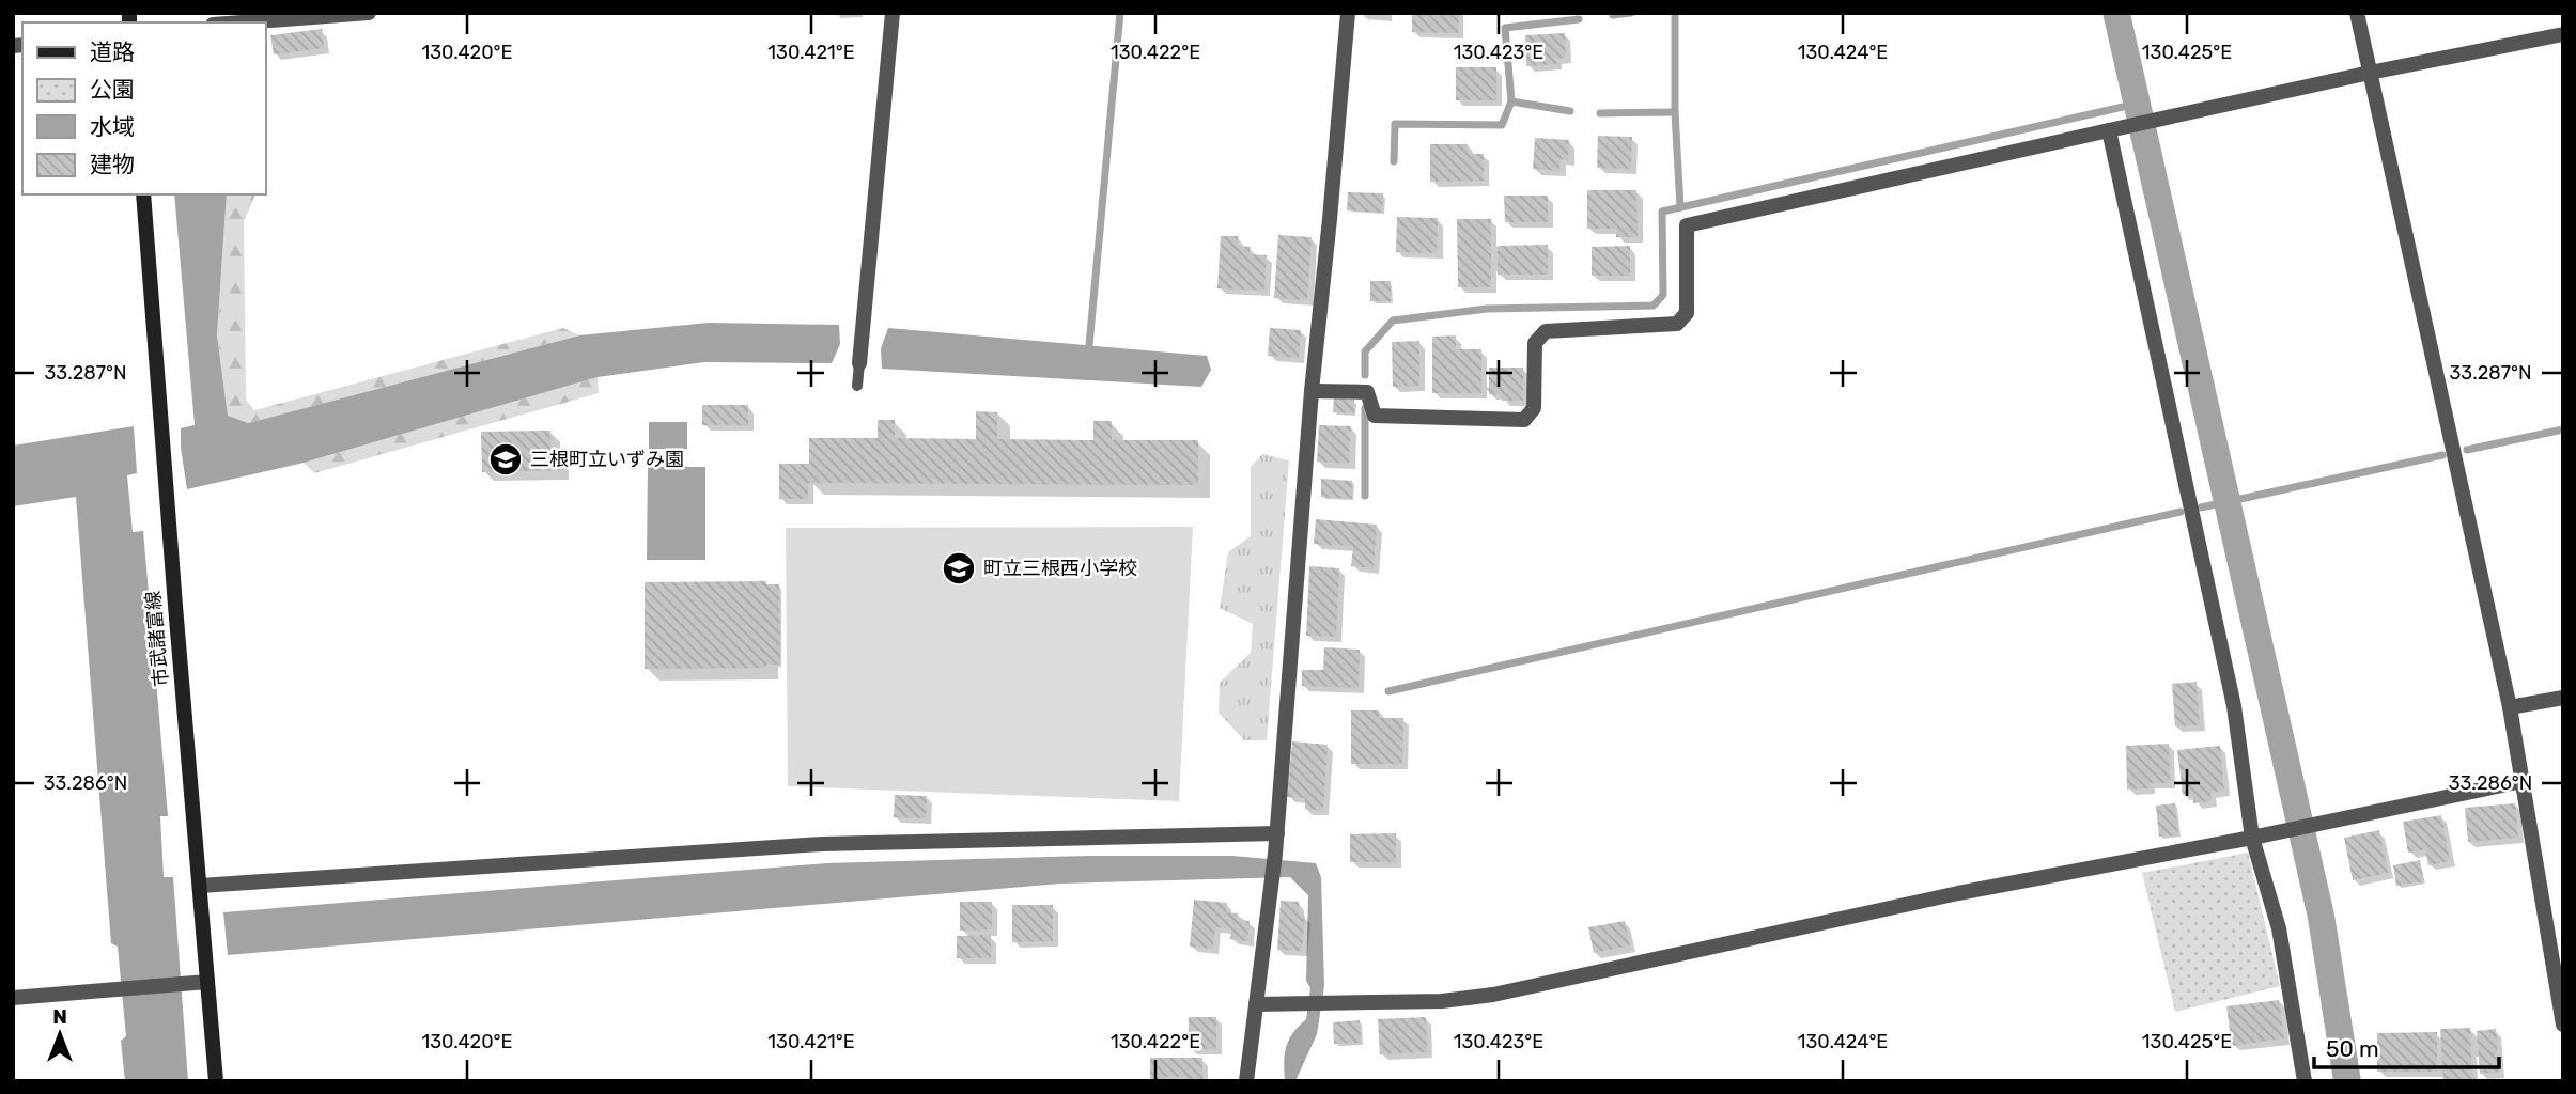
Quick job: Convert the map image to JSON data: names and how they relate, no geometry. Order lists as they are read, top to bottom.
{
  "streets": {
    "main road": ["市武諸富線"]
  },
  "places": {
    "school or university": ["三根町立いずみ園", "町立三根西小学校"]
  },
  "legend": [
    "道路",
    "公園",
    "水域",
    "建物"
  ],
  "scale_bar": "50 m",
  "north": "top",
  "coordinates": [
    "130.420°E",
    "130.421°E",
    "130.422°E",
    "130.423°E",
    "130.424°E",
    "130.425°E",
    "33.287°N",
    "33.286°N"
  ]
}
